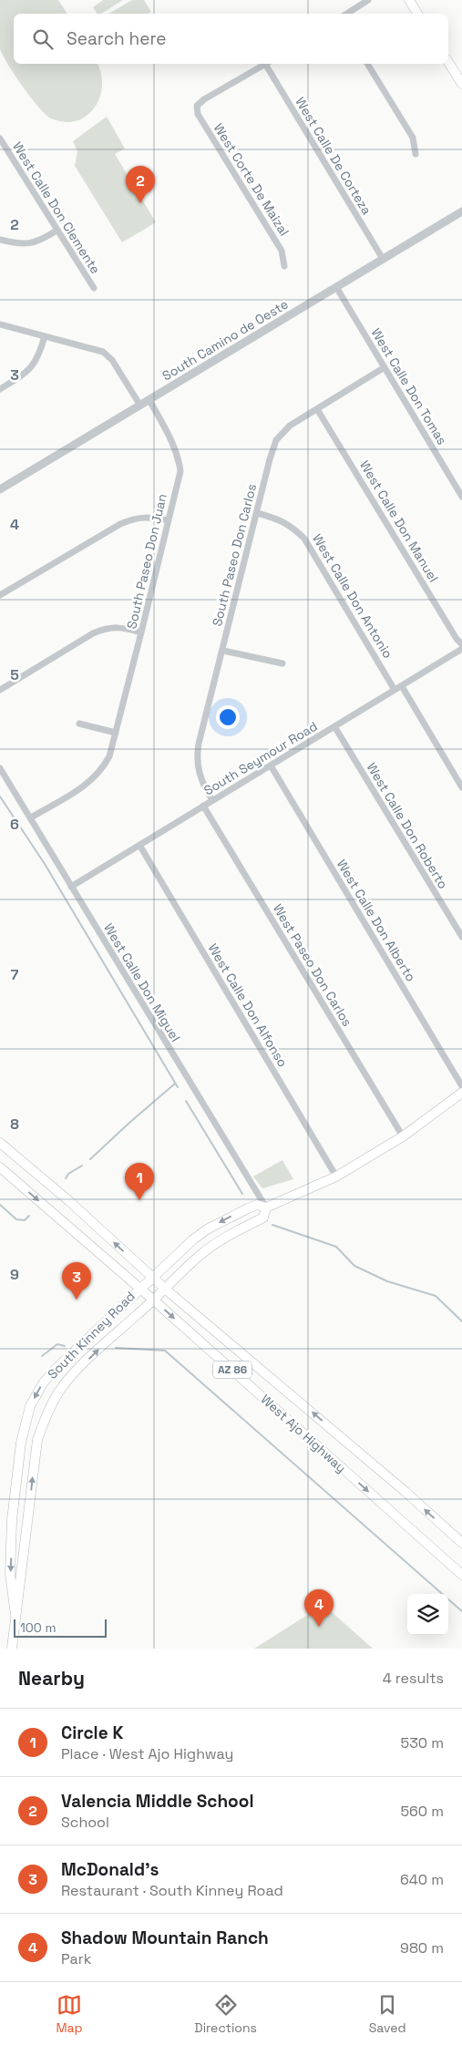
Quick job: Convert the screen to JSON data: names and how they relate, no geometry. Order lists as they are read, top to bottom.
{
  "streets": {
    "main road": ["South Kinney Road", "AZ 86", "West Ajo Highway"],
    "street": [
      "West Calle De Corteza",
      "West Corte De Maizal",
      "West Calle Don Clemente",
      "South Camino de Oeste",
      "West Calle Don Tomas",
      "West Calle Don Manuel",
      "South Paseo Don Carlos",
      "South Paseo Don Juan",
      "West Calle Don Antonio",
      "South Seymour Road",
      "West Calle Don Roberto",
      "West Calle Don Alberto",
      "West Paseo Don Carlos",
      "West Calle Don Miguel",
      "West Calle Don Alfonso"
    ]
  },
  "crossings": [
    ["West Calle De Corteza", "South Camino de Oeste"],
    ["South Camino de Oeste", "West Calle Don Tomas"],
    ["South Camino de Oeste", "South Paseo Don Juan"],
    ["West Calle Don Tomas", "South Paseo Don Carlos"],
    ["West Calle Don Manuel", "South Paseo Don Carlos"],
    ["South Paseo Don Carlos", "West Calle Don Antonio"],
    ["South Paseo Don Carlos", "South Seymour Road"],
    ["South Paseo Don Juan", "West Calle Don Miguel"],
    ["West Calle Don Antonio", "South Seymour Road"],
    ["South Seymour Road", "West Calle Don Roberto"],
    ["South Seymour Road", "West Calle Don Alberto"],
    ["South Seymour Road", "West Paseo Don Carlos"],
    ["South Seymour Road", "West Calle Don Miguel"],
    ["South Seymour Road", "West Calle Don Alfonso"],
    ["West Paseo Don Carlos", "South Kinney Road"],
    ["West Calle Don Miguel", "South Kinney Road"],
    ["West Calle Don Alfonso", "South Kinney Road"],
    ["South Kinney Road", "West Ajo Highway"]
  ],
  "scale_bar": "100 m",
  "page": {
    "search": "Search here",
    "pins": [
      "2",
      "1",
      "3",
      "4"
    ],
    "scale": "100 m",
    "heading": ["Nearby", "4 results"],
    "list": [
      {
        "mark": "1",
        "name": "Circle K",
        "note": "Place · West Ajo Highway",
        "value": "530 m"
      },
      {
        "mark": "2",
        "name": "Valencia Middle School",
        "note": "School",
        "value": "560 m"
      },
      {
        "mark": "3",
        "name": "McDonald's",
        "note": "Restaurant · South Kinney Road",
        "value": "640 m"
      },
      {
        "mark": "4",
        "name": "Shadow Mountain Ranch",
        "note": "Park",
        "value": "980 m"
      }
    ],
    "nav": ["Map", "Directions", "Saved"]
  },
  "grid": {
    "rows": [
      "2",
      "3",
      "4",
      "5",
      "6",
      "7",
      "8",
      "9"
    ]
  }
}
